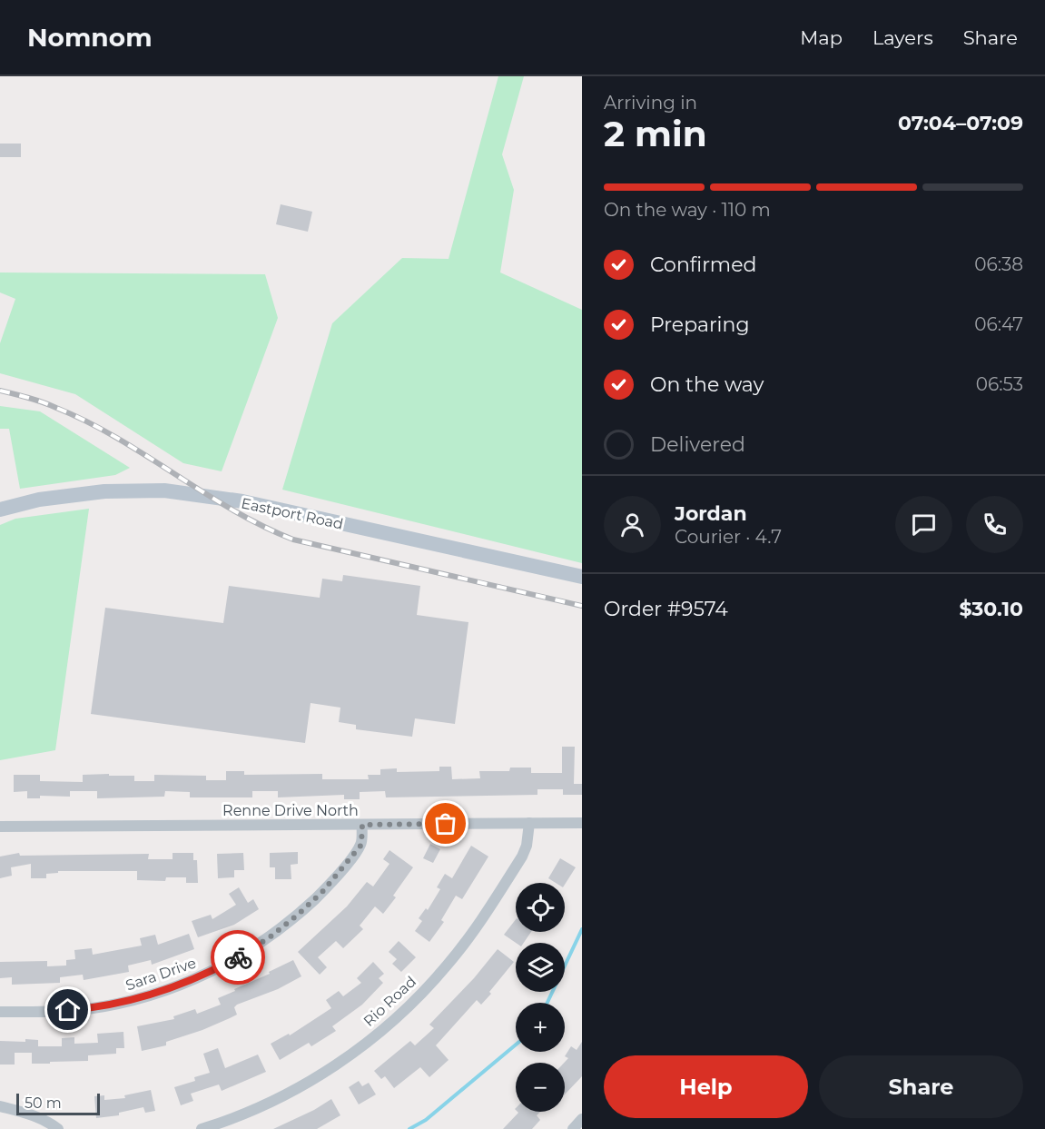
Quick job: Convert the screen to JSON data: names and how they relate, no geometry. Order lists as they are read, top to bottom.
{
  "streets": {
    "street": [
      "Eastport Road",
      "Renne Drive North",
      "Sara Drive",
      "Rio Road"
    ]
  },
  "crossings": [
    ["Renne Drive North", "Sara Drive"],
    ["Renne Drive North", "Rio Road"]
  ],
  "scale_bar": "50 m",
  "page": {
    "header": "Nomnom",
    "nav": ["Map", "Layers", "Share"],
    "heading": ["2 min", "Arriving in", "07:04–07:09"],
    "panel": [
      "Jordan",
      "Courier · 4.7",
      "Order #9574",
      "$30.10"
    ],
    "bar": "On the way · 110 m",
    "list": [
      ["Confirmed", "06:38"],
      ["Preparing", "06:47"],
      ["On the way", "06:53"],
      "Delivered"
    ],
    "map_buttons": ["+", "−"],
    "buttons": ["Help", "Share"],
    "scale": "50 m"
  }
}
